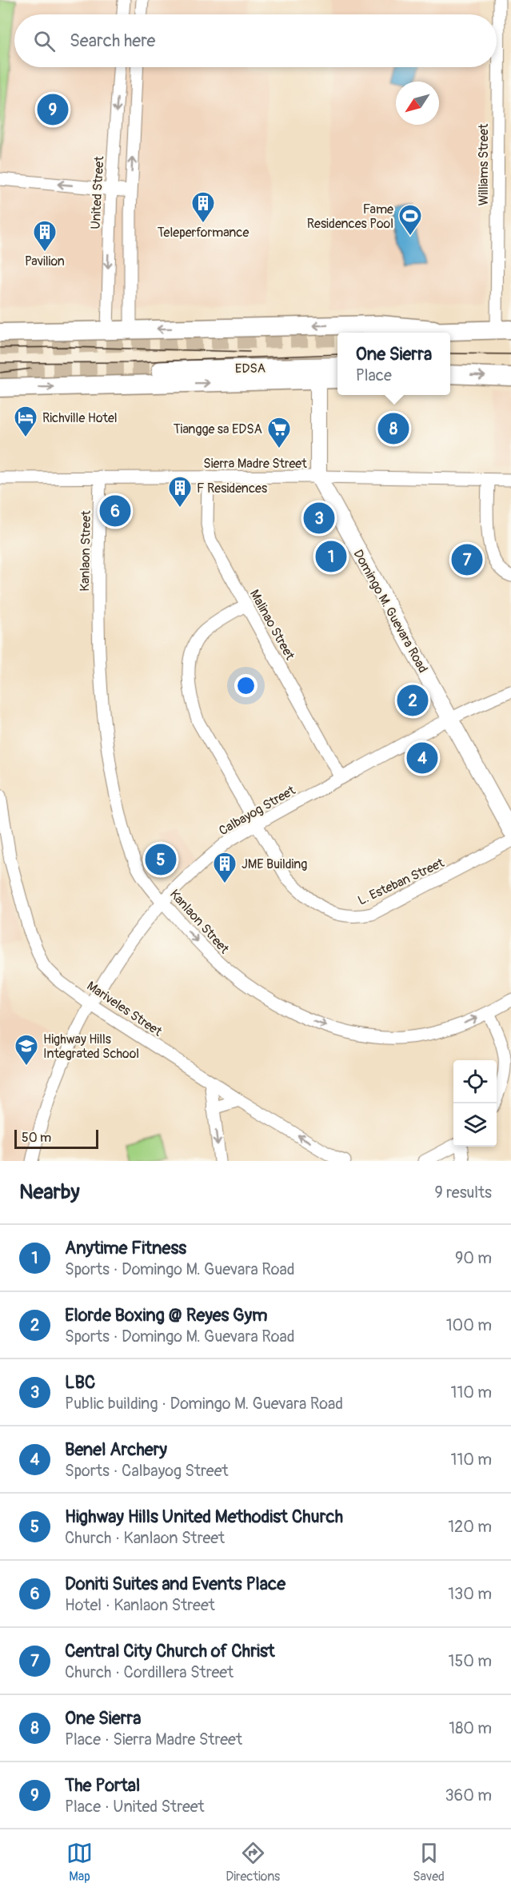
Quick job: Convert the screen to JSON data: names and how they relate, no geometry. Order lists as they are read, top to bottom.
{
  "streets": {
    "highway": ["EDSA"],
    "main road": ["Domingo M. Guevara Road"],
    "street": [
      "Williams Street",
      "United Street",
      "Sierra Madre Street",
      "Kanlaon Street",
      "Malinao Street",
      "Calbayog Street",
      "L. Esteban Street",
      "Mariveles Street"
    ]
  },
  "crossings": [
    ["Sierra Madre Street", "Kanlaon Street"],
    ["Sierra Madre Street", "Domingo M. Guevara Road"],
    ["Sierra Madre Street", "Malinao Street"],
    ["Kanlaon Street", "Calbayog Street"],
    ["Domingo M. Guevara Road", "Calbayog Street"],
    ["Malinao Street", "Calbayog Street"],
    ["Malinao Street", "L. Esteban Street"],
    ["Calbayog Street", "L. Esteban Street"],
    ["Calbayog Street", "Mariveles Street"]
  ],
  "one_way": ["Kanlaon Street"],
  "places": {
    "building": [
      "Teleperformance",
      "Pavilion",
      "F Residences",
      "JME Building"
    ],
    "sports": ["Fame Residences Pool"],
    "hotel": ["Richville Hotel"],
    "supermarket": ["Tiangge sa EDSA"],
    "school or university": ["Highway Hills Integrated School"]
  },
  "scale_bar": "50 m",
  "north": "bottom left",
  "page": {
    "search": "Search here",
    "pins": [
      "9",
      "8",
      "6",
      "3",
      "1",
      "7",
      "2",
      "4",
      "5"
    ],
    "popup": ["One Sierra", "Place"],
    "scale": "50 m",
    "heading": ["Nearby", "9 results"],
    "list": [
      {
        "mark": "1",
        "name": "Anytime Fitness",
        "note": "Sports · Domingo M. Guevara Road",
        "value": "90 m"
      },
      {
        "mark": "2",
        "name": "Elorde Boxing @ Reyes Gym",
        "note": "Sports · Domingo M. Guevara Road",
        "value": "100 m"
      },
      {
        "mark": "3",
        "name": "LBC",
        "note": "Public building · Domingo M. Guevara Road",
        "value": "110 m"
      },
      {
        "mark": "4",
        "name": "Benel Archery",
        "note": "Sports · Calbayog Street",
        "value": "110 m"
      },
      {
        "mark": "5",
        "name": "Highway Hills United Methodist Church",
        "note": "Church · Kanlaon Street",
        "value": "120 m"
      },
      {
        "mark": "6",
        "name": "Doniti Suites and Events Place",
        "note": "Hotel · Kanlaon Street",
        "value": "130 m"
      },
      {
        "mark": "7",
        "name": "Central City Church of Christ",
        "note": "Church · Cordillera Street",
        "value": "150 m"
      },
      {
        "mark": "8",
        "name": "One Sierra",
        "note": "Place · Sierra Madre Street",
        "value": "180 m"
      },
      {
        "mark": "9",
        "name": "The Portal",
        "note": "Place · United Street",
        "value": "360 m"
      }
    ],
    "nav": ["Map", "Directions", "Saved"]
  }
}
